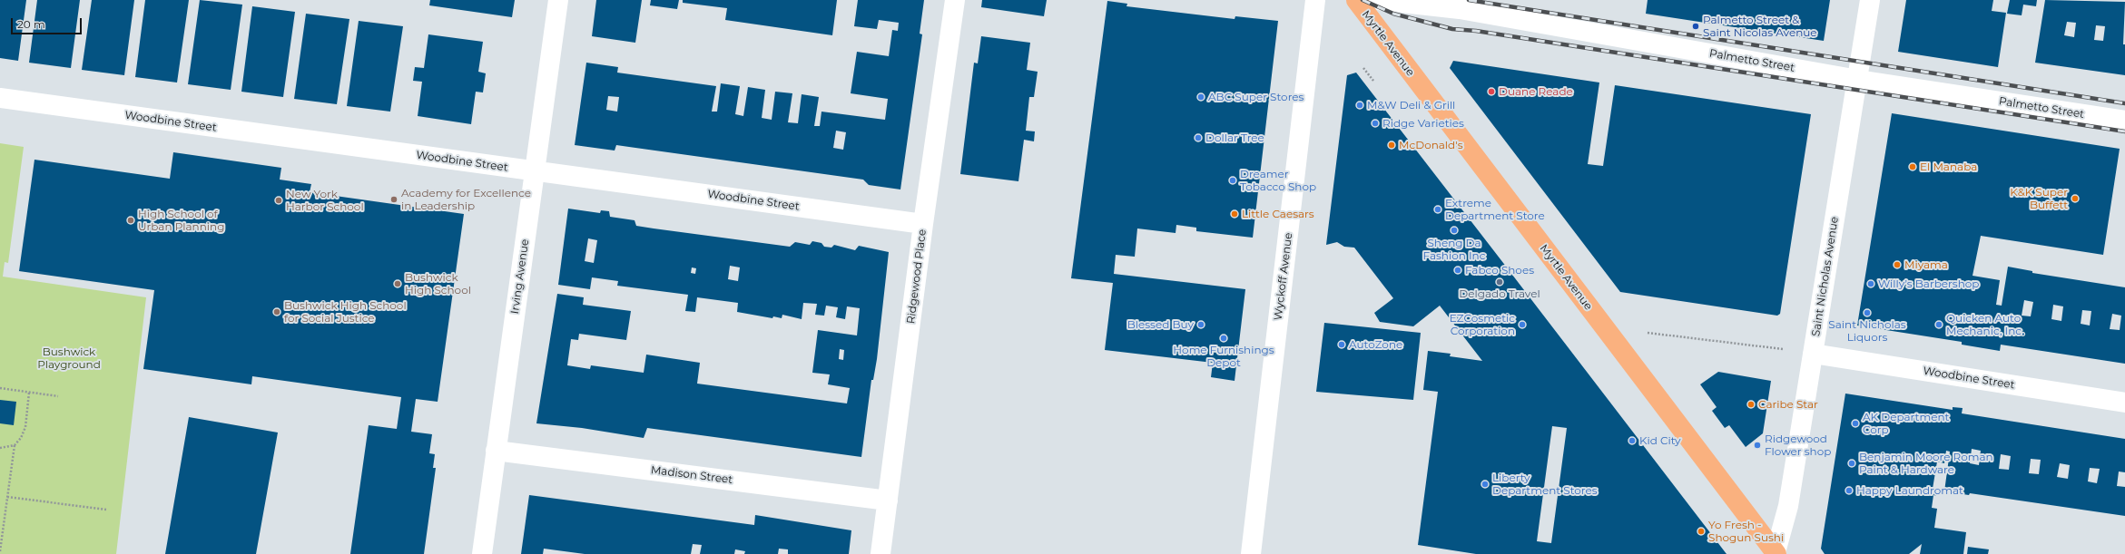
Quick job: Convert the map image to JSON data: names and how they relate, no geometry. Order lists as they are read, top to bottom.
{
  "streets": {
    "main road": ["Myrtle Avenue"],
    "street": [
      "Palmetto Street",
      "Woodbine Street",
      "Irving Avenue",
      "Ridgewood Place",
      "Wyckoff Avenue",
      "Saint Nicholas Avenue",
      "Madison Street"
    ]
  },
  "crossings": [
    ["Myrtle Avenue", "Saint Nicholas Avenue"],
    ["Palmetto Street", "Saint Nicholas Avenue"],
    ["Woodbine Street", "Irving Avenue"],
    ["Woodbine Street", "Ridgewood Place"],
    ["Woodbine Street", "Saint Nicholas Avenue"],
    ["Irving Avenue", "Madison Street"],
    ["Ridgewood Place", "Madison Street"]
  ],
  "parks": ["Bushwick Playground"],
  "places": [
    "Palmetto Street & Saint Nicolas Avenue",
    "Duane Reade",
    "ABC Super Stores",
    "M&W Deli & Grill",
    "Ridge Varieties",
    "Dollar Tree",
    "McDonald's",
    "El Manaba",
    "Dreamer Tobacco Shop",
    "K&K Super Buffett",
    "Academy for Excellence in Leadership",
    "New York Harbor School",
    "Extreme Department Store",
    "Little Caesars",
    "High School of Urban Planning",
    "Sheng Da Fashion Inc",
    "Miyama",
    "Fabco Shoes",
    "Delgado Travel",
    "Bushwick High School",
    "Willy’s Barbershop",
    "Bushwick High School for Social Justice",
    "Saint Nicholas Liquors",
    "Blessed Buy",
    "EZCosmetic Corporation",
    "Quicken Auto Mechanic, Inc.",
    "Home Furnishings Depot",
    "AutoZone",
    "Caribe Star",
    "AK Department Corp",
    "Kid City",
    "Ridgewood Flower shop",
    "Benjamin Moore Roman Paint & Hardware",
    "Liberty Department Stores",
    "Happy Laundromat",
    "Yo Fresh - Shogun Sushi"
  ],
  "scale_bar": "20 m"
}
